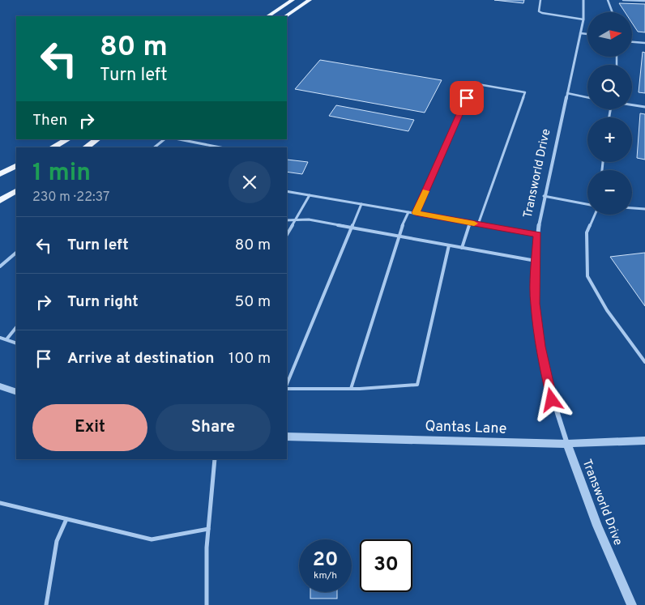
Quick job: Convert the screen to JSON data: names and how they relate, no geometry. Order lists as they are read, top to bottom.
{
  "streets": {
    "street": ["Transworld Drive", "Qantas Lane"]
  },
  "crossings": [
    ["Transworld Drive", "Qantas Lane"]
  ],
  "north": "right",
  "page": {
    "map_buttons": ["+", "−"],
    "turn": ["80 m", "Turn left"],
    "then": "Then",
    "heading": ["1 min", "230 m · 22:37"],
    "list": [
      {
        "name": "Turn left",
        "value": "80 m"
      },
      {
        "name": "Turn right",
        "value": "50 m"
      },
      {
        "name": "Arrive at destination",
        "value": "100 m"
      }
    ],
    "buttons": ["Exit", "Share"],
    "speed": "20 km/h",
    "limit": "30"
  }
}
